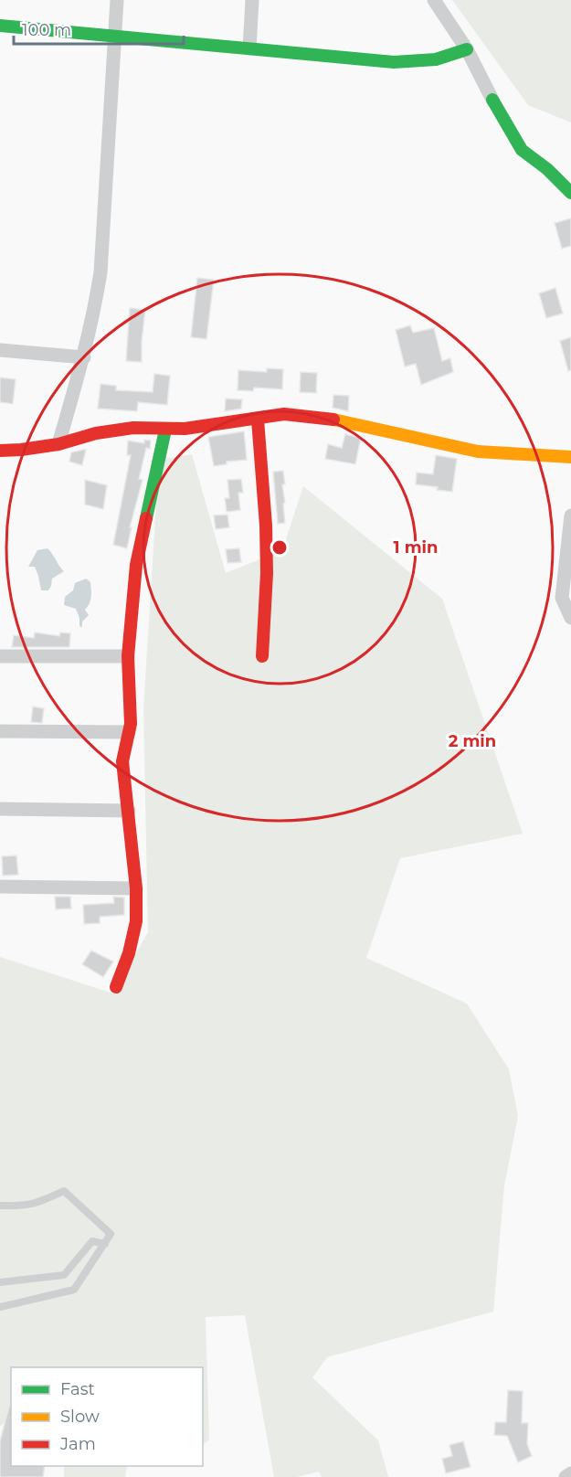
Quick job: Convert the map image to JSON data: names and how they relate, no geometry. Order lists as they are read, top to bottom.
{
  "legend": ["Fast", "Slow", "Jam"],
  "scale_bar": "100 m",
  "rings": ["1 min", "2 min"]
}
